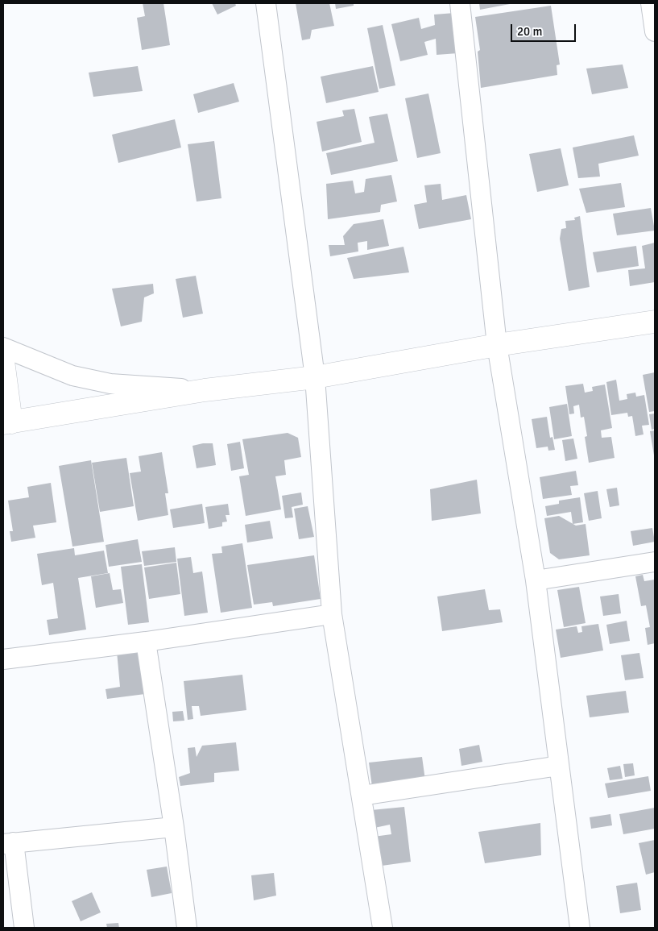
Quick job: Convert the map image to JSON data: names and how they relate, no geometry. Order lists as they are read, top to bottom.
{
  "scale_bar": "20 m"
}
